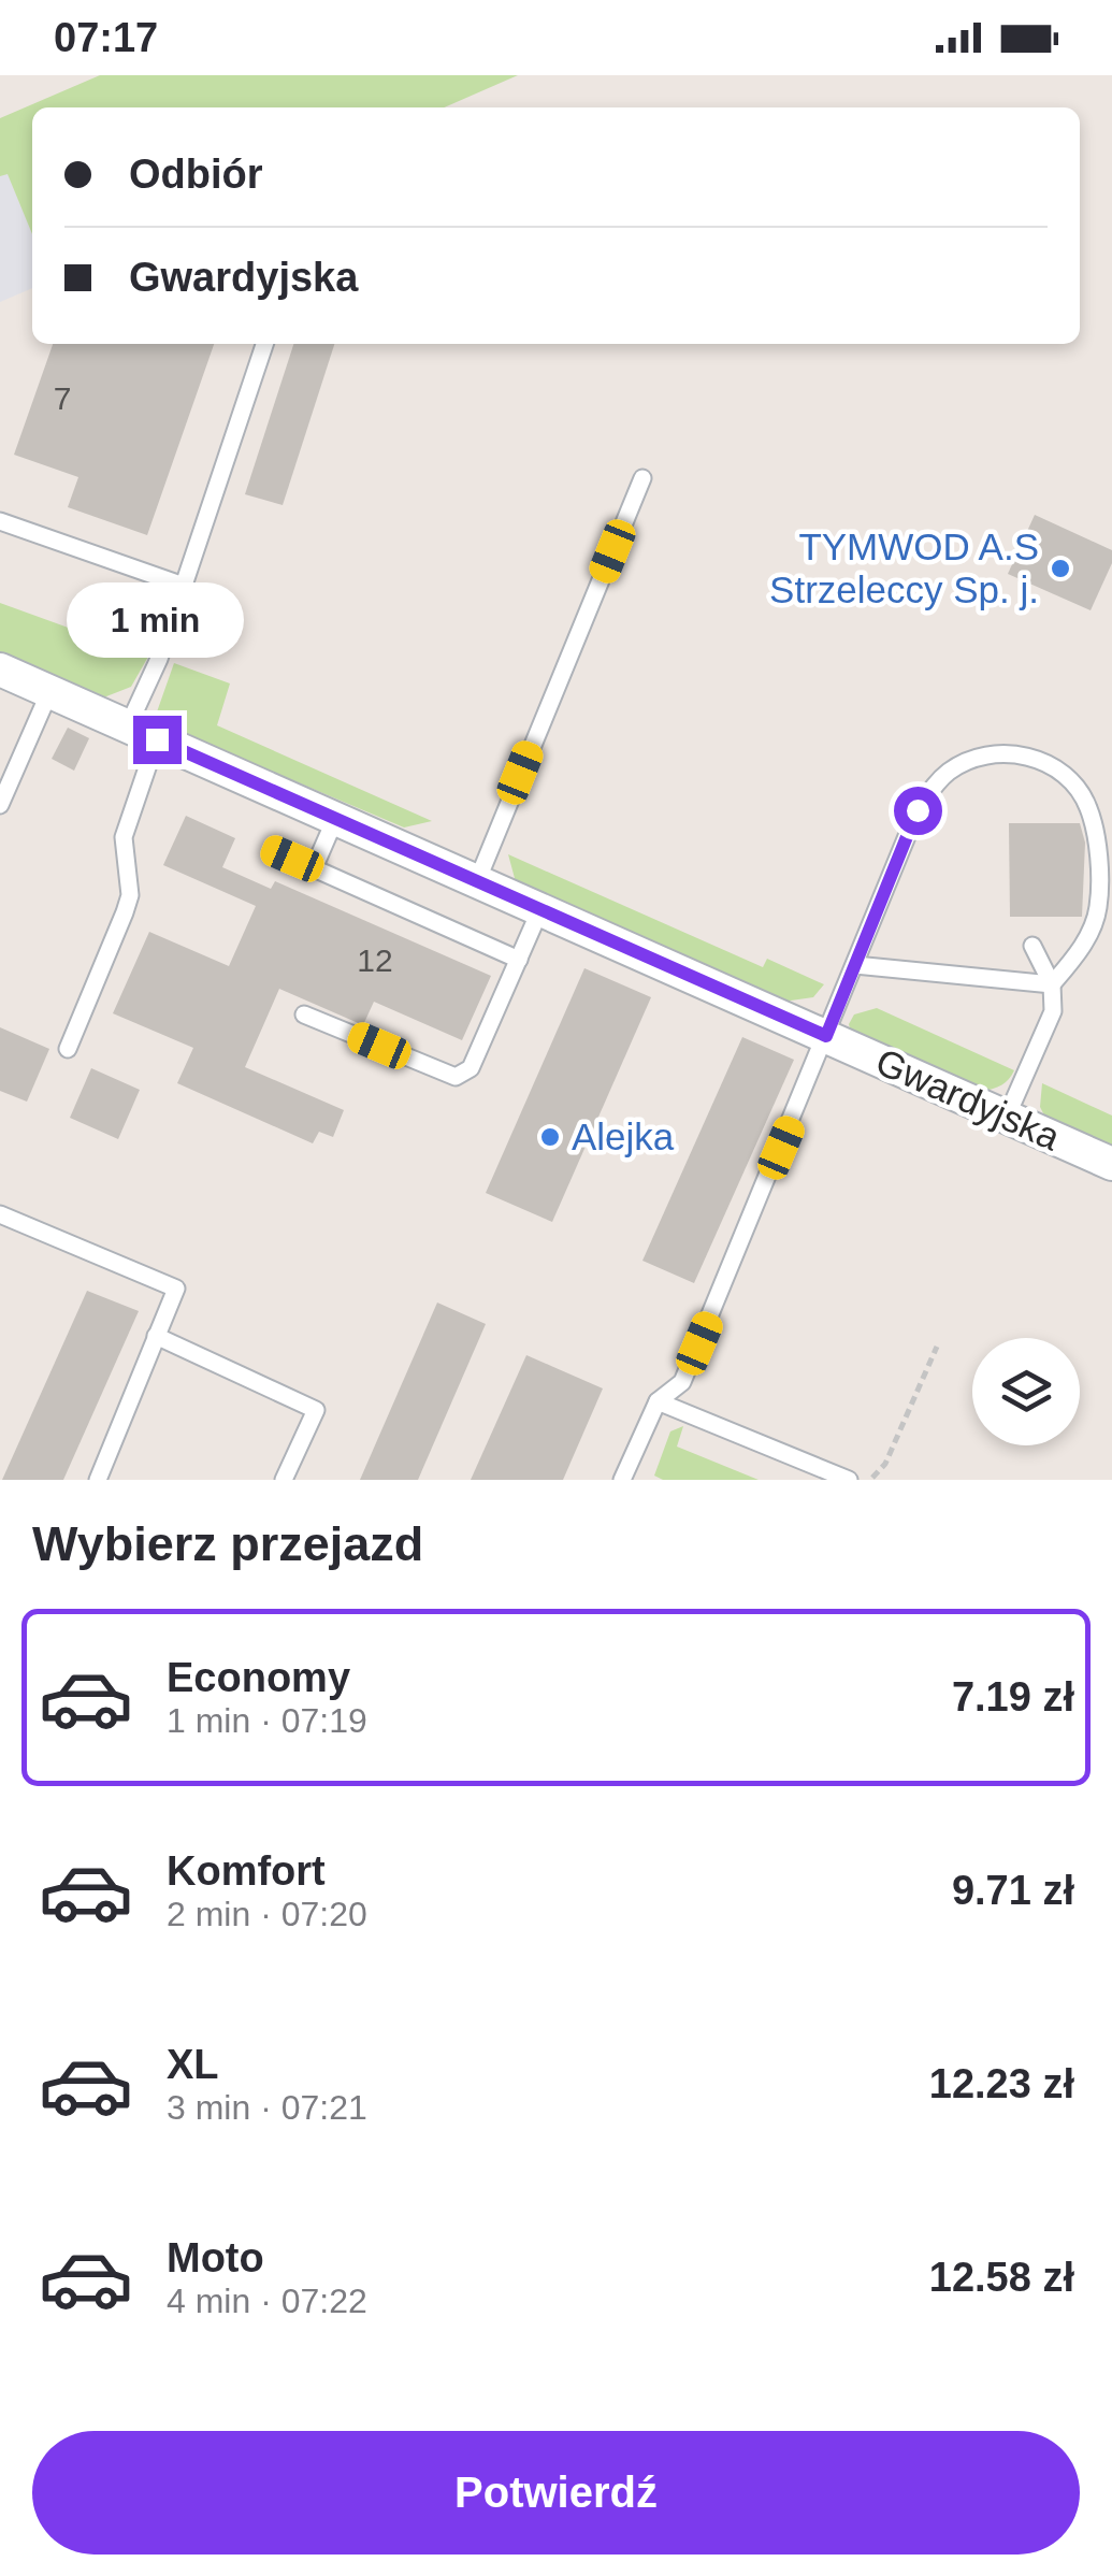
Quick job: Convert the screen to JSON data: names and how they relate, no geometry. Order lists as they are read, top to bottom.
{
  "streets": {
    "street": ["Gwardyjska"]
  },
  "places": ["TYMWOD A.S Strzeleccy Sp. j.", "Alejka"],
  "house_numbers": ["7", "12"],
  "page": {
    "status": "07:17",
    "banner": ["Odbiór", "Gwardyjska"],
    "bubble": "1 min",
    "heading": "Wybierz przejazd",
    "list": [
      {
        "name": "Economy",
        "note": "1 min · 07:19",
        "value": "7.19 zł"
      },
      {
        "name": "Komfort",
        "note": "2 min · 07:20",
        "value": "9.71 zł"
      },
      {
        "name": "XL",
        "note": "3 min · 07:21",
        "value": "12.23 zł"
      },
      {
        "name": "Moto",
        "note": "4 min · 07:22",
        "value": "12.58 zł"
      }
    ],
    "buttons": "Potwierdź"
  }
}
